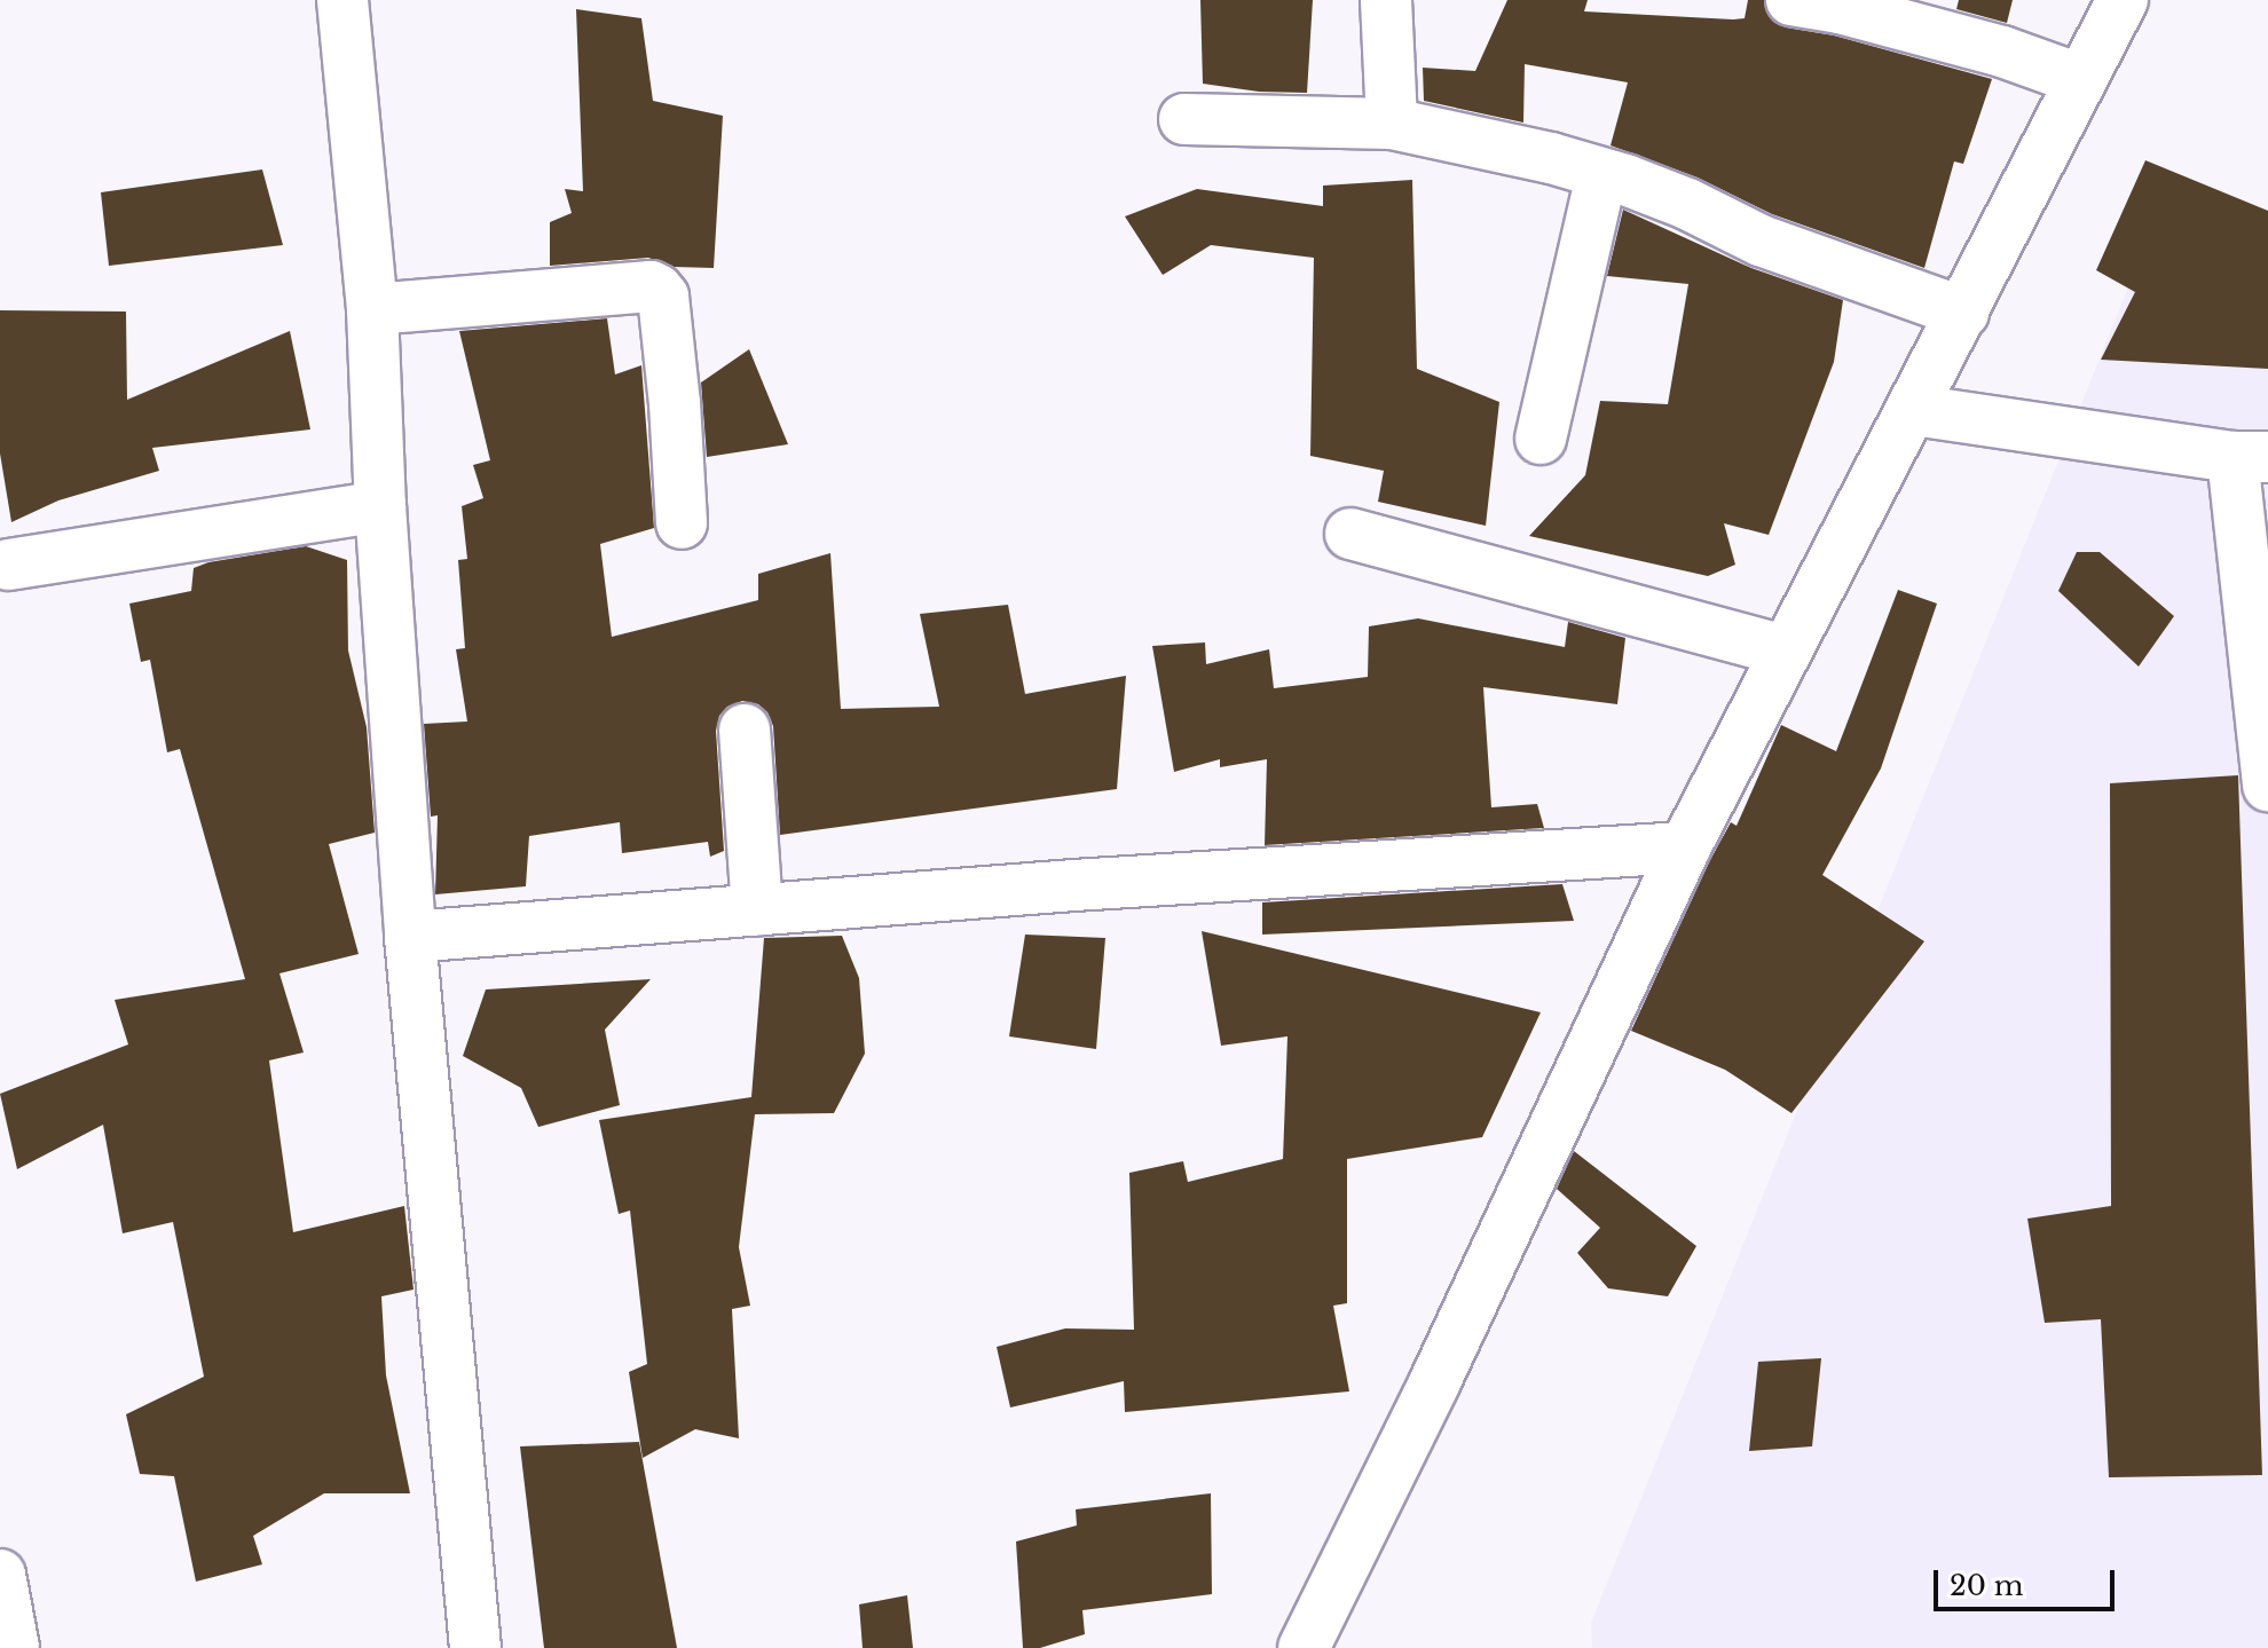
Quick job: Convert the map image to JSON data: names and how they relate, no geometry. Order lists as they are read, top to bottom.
{
  "scale_bar": "20 m"
}
